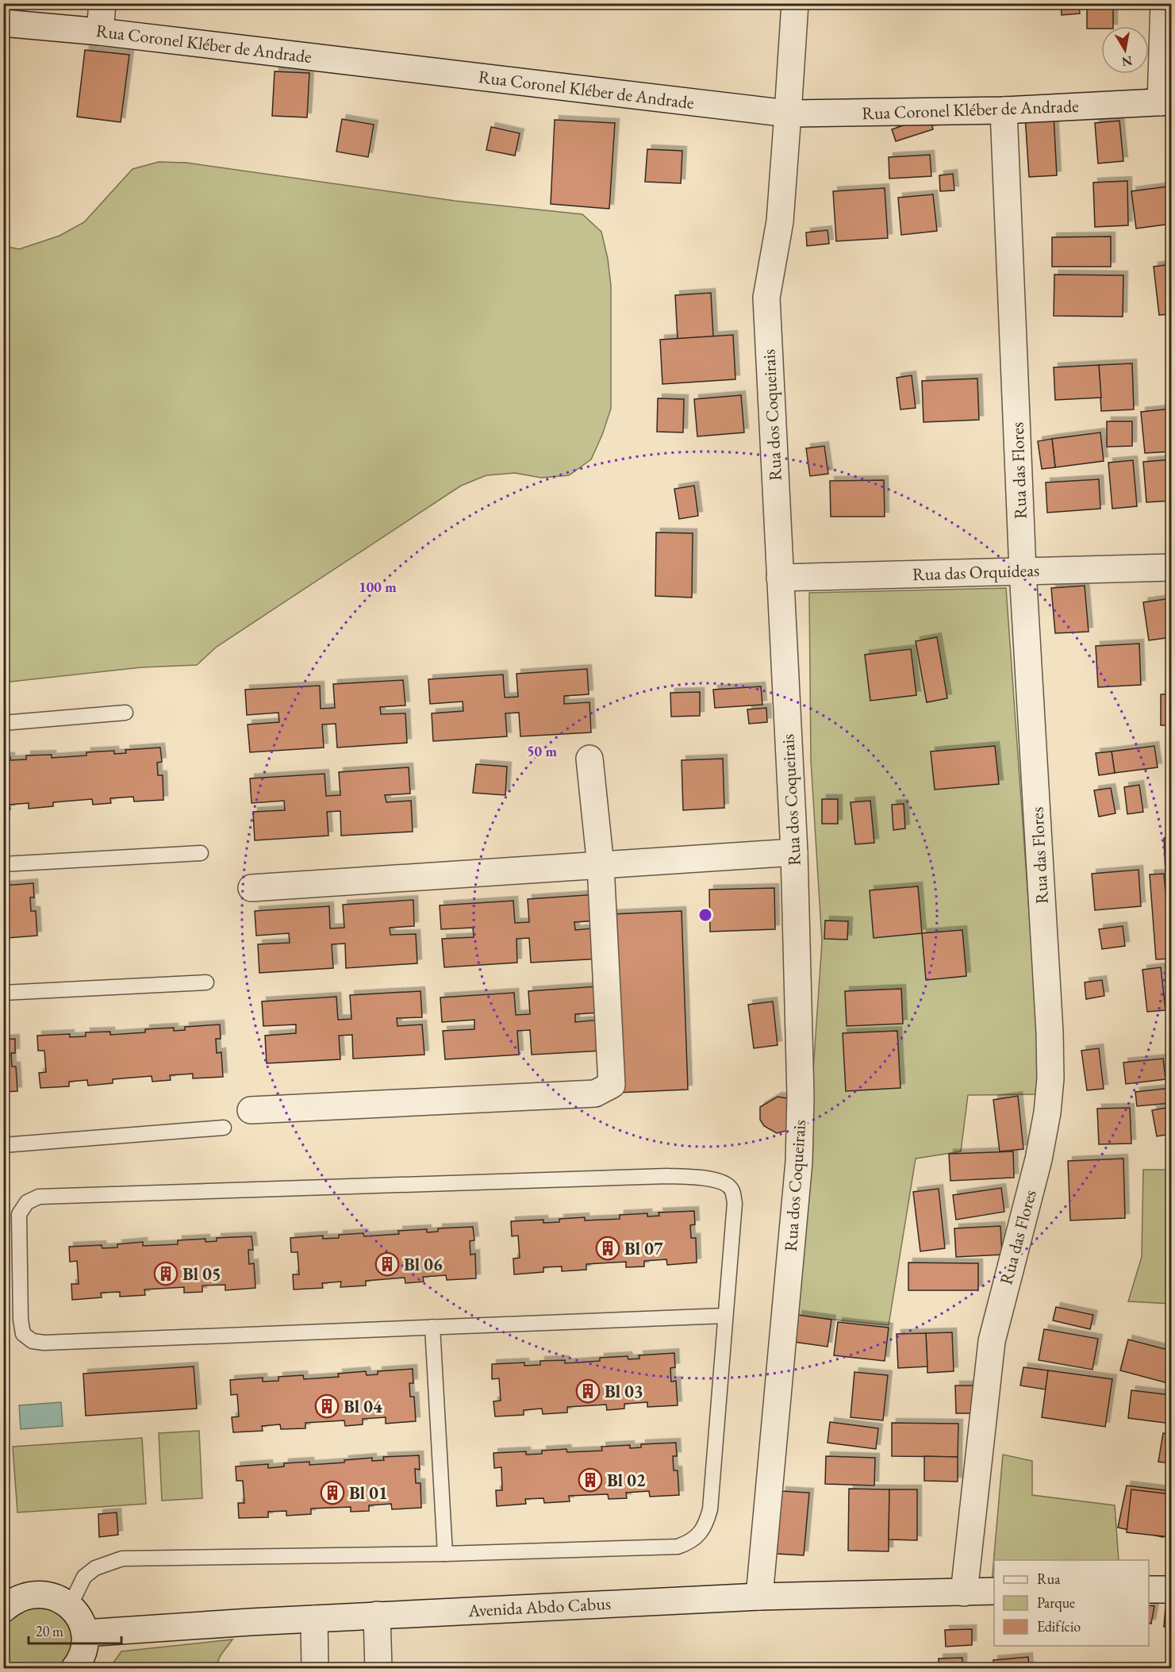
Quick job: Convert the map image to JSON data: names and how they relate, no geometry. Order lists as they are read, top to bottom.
{
  "streets": {
    "street": [
      "Rua Coronel Kléber de Andrade",
      "Rua dos Coqueirais",
      "Rua das Flores",
      "Rua das Orquideas",
      "Avenida Abdo Cabus"
    ]
  },
  "crossings": [
    ["Rua Coronel Kléber de Andrade", "Rua dos Coqueirais"],
    ["Rua Coronel Kléber de Andrade", "Rua das Flores"],
    ["Rua dos Coqueirais", "Rua das Orquideas"],
    ["Rua dos Coqueirais", "Avenida Abdo Cabus"],
    ["Rua das Flores", "Rua das Orquideas"],
    ["Rua das Flores", "Avenida Abdo Cabus"]
  ],
  "places": {
    "building": [
      "Bl 07",
      "Bl 06",
      "Bl 05",
      "Bl 03",
      "Bl 04",
      "Bl 02",
      "Bl 01"
    ]
  },
  "legend": ["Rua", "Parque", "Edifício"],
  "scale_bar": "20 m",
  "north": "bottom",
  "rings": ["100 m", "50 m"]
}
